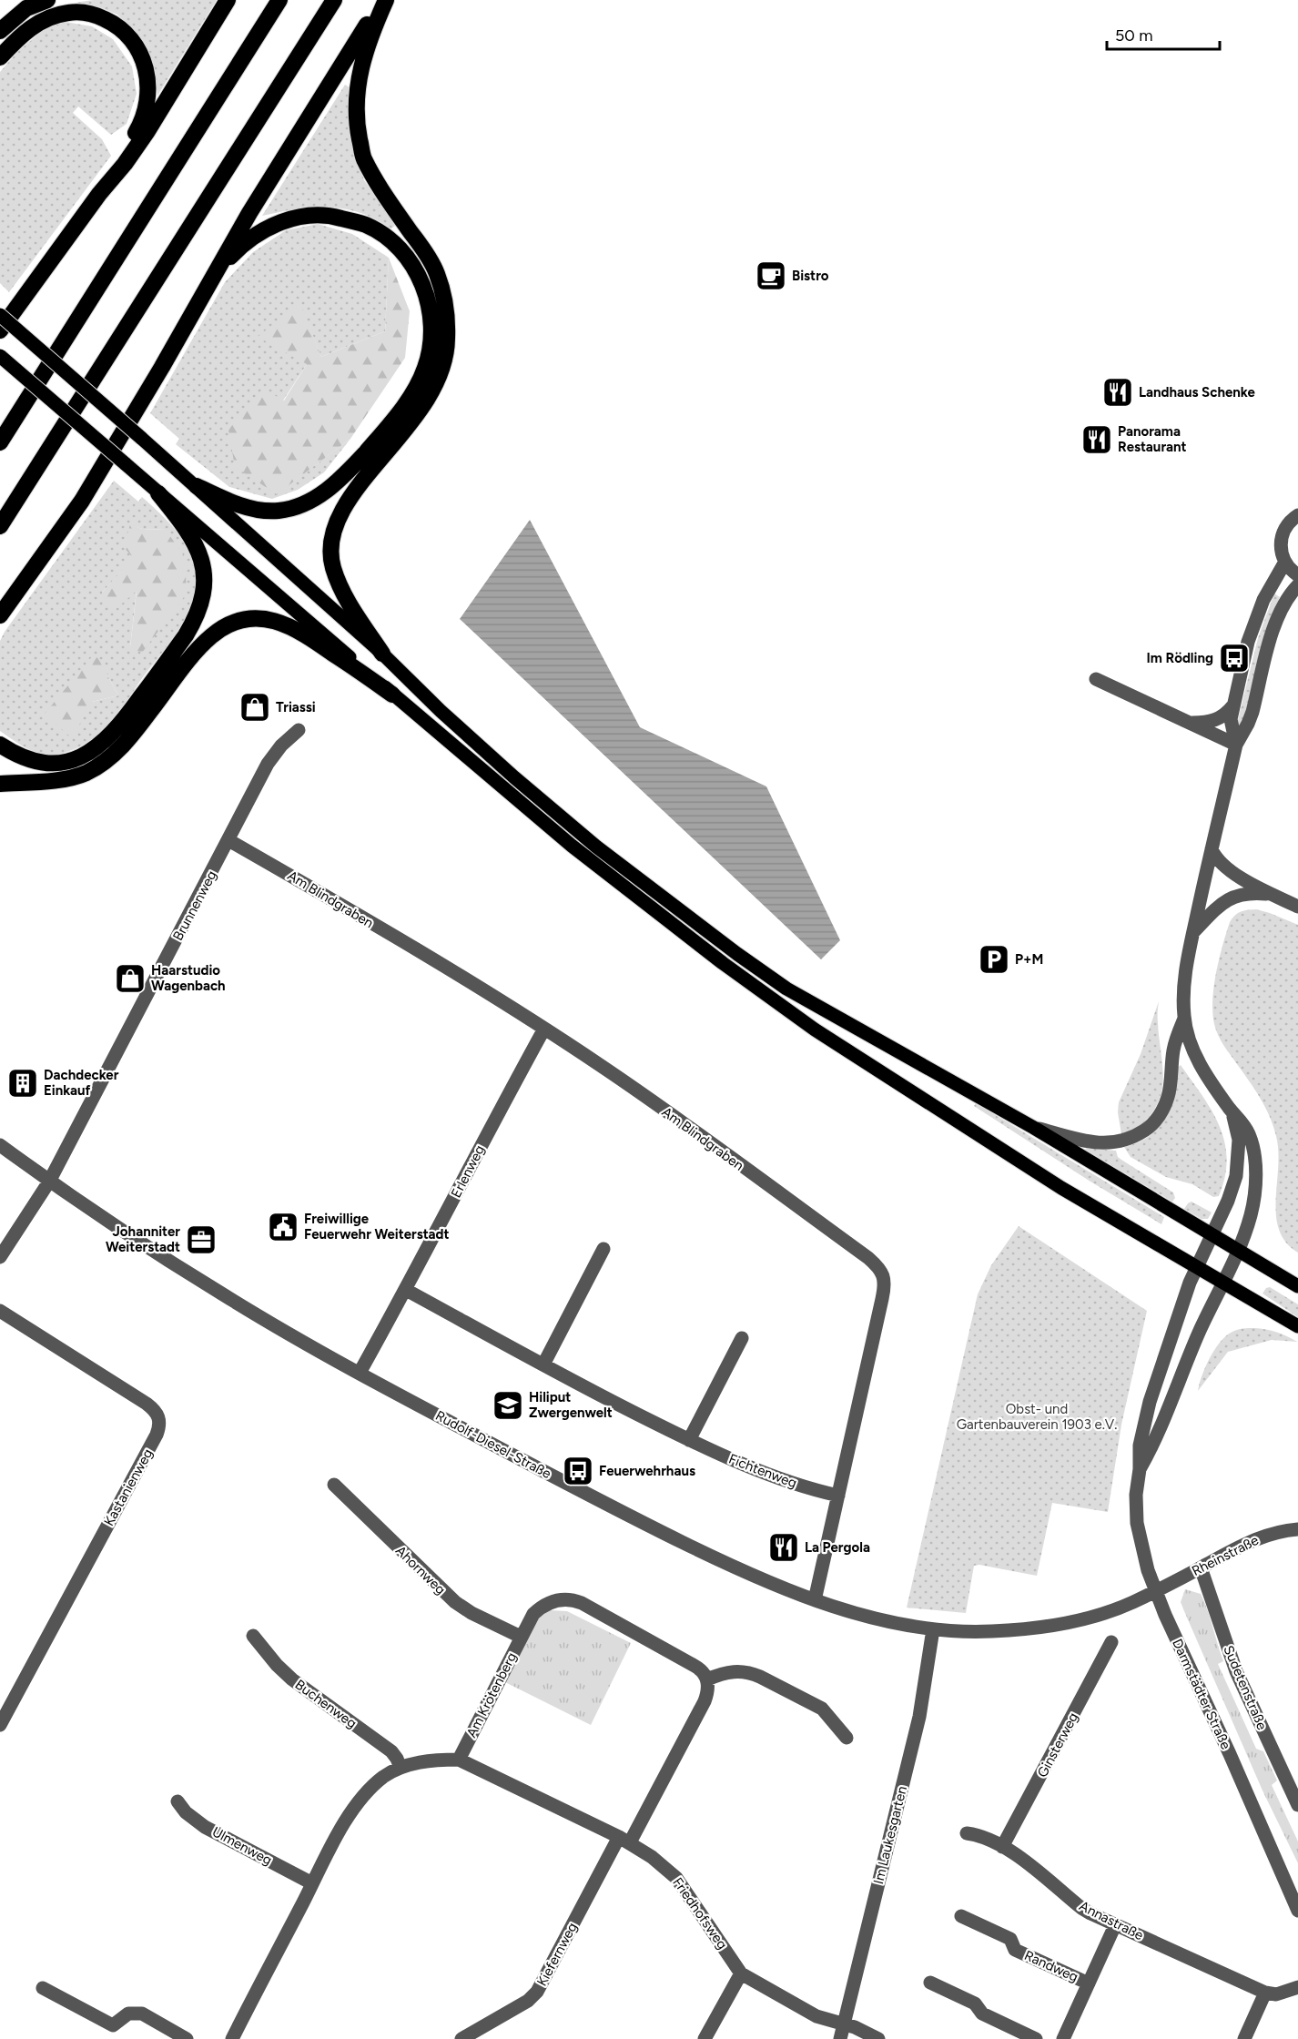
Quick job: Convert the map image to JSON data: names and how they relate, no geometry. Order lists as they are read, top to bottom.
{
  "streets": {
    "street": [
      "Am Blindgraben",
      "Brunnenweg",
      "Erlenweg",
      "Rudolf-Diesel-Straße",
      "Fichtenweg",
      "Kastanienweg",
      "Rheinstraße",
      "Ahornweg",
      "Sudetenstraße",
      "Darmstädter Straße",
      "Am Krötenberg",
      "Buchenweg",
      "Ginsterweg",
      "Im Laukesgarten",
      "Ulmenweg",
      "Friedhofsweg",
      "Annastraße",
      "Kiefernweg",
      "Randweg"
    ]
  },
  "crossings": [
    ["Am Blindgraben", "Brunnenweg"],
    ["Am Blindgraben", "Erlenweg"],
    ["Am Blindgraben", "Rudolf-Diesel-Straße"],
    ["Am Blindgraben", "Fichtenweg"],
    ["Brunnenweg", "Rudolf-Diesel-Straße"],
    ["Erlenweg", "Rudolf-Diesel-Straße"],
    ["Erlenweg", "Fichtenweg"],
    ["Rudolf-Diesel-Straße", "Rheinstraße"],
    ["Rudolf-Diesel-Straße", "Darmstädter Straße"],
    ["Rudolf-Diesel-Straße", "Im Laukesgarten"],
    ["Rheinstraße", "Sudetenstraße"],
    ["Rheinstraße", "Darmstädter Straße"],
    ["Ahornweg", "Am Krötenberg"],
    ["Am Krötenberg", "Friedhofsweg"],
    ["Am Krötenberg", "Kiefernweg"],
    ["Ginsterweg", "Annastraße"],
    ["Im Laukesgarten", "Friedhofsweg"],
    ["Friedhofsweg", "Kiefernweg"],
    ["Annastraße", "Randweg"]
  ],
  "parks": ["Obst- und Gartenbauverein 1903 e.V."],
  "places": {
    "cafe": ["Bistro"],
    "restaurant": ["Landhaus Schenke", "Panorama Restaurant", "La Pergola"],
    "bus stop": ["Im Rödling", "Feuerwehrhaus"],
    "shop": ["Triassi", "Haarstudio Wagenbach"],
    "parking": ["P+M"],
    "building": ["Dachdecker Einkauf"],
    "public building": ["Freiwillige Feuerwehr Weiterstadt"],
    "office": ["Johanniter Weiterstadt"],
    "school or university": ["Hiliput Zwergenwelt"]
  },
  "scale_bar": "50 m"
}
